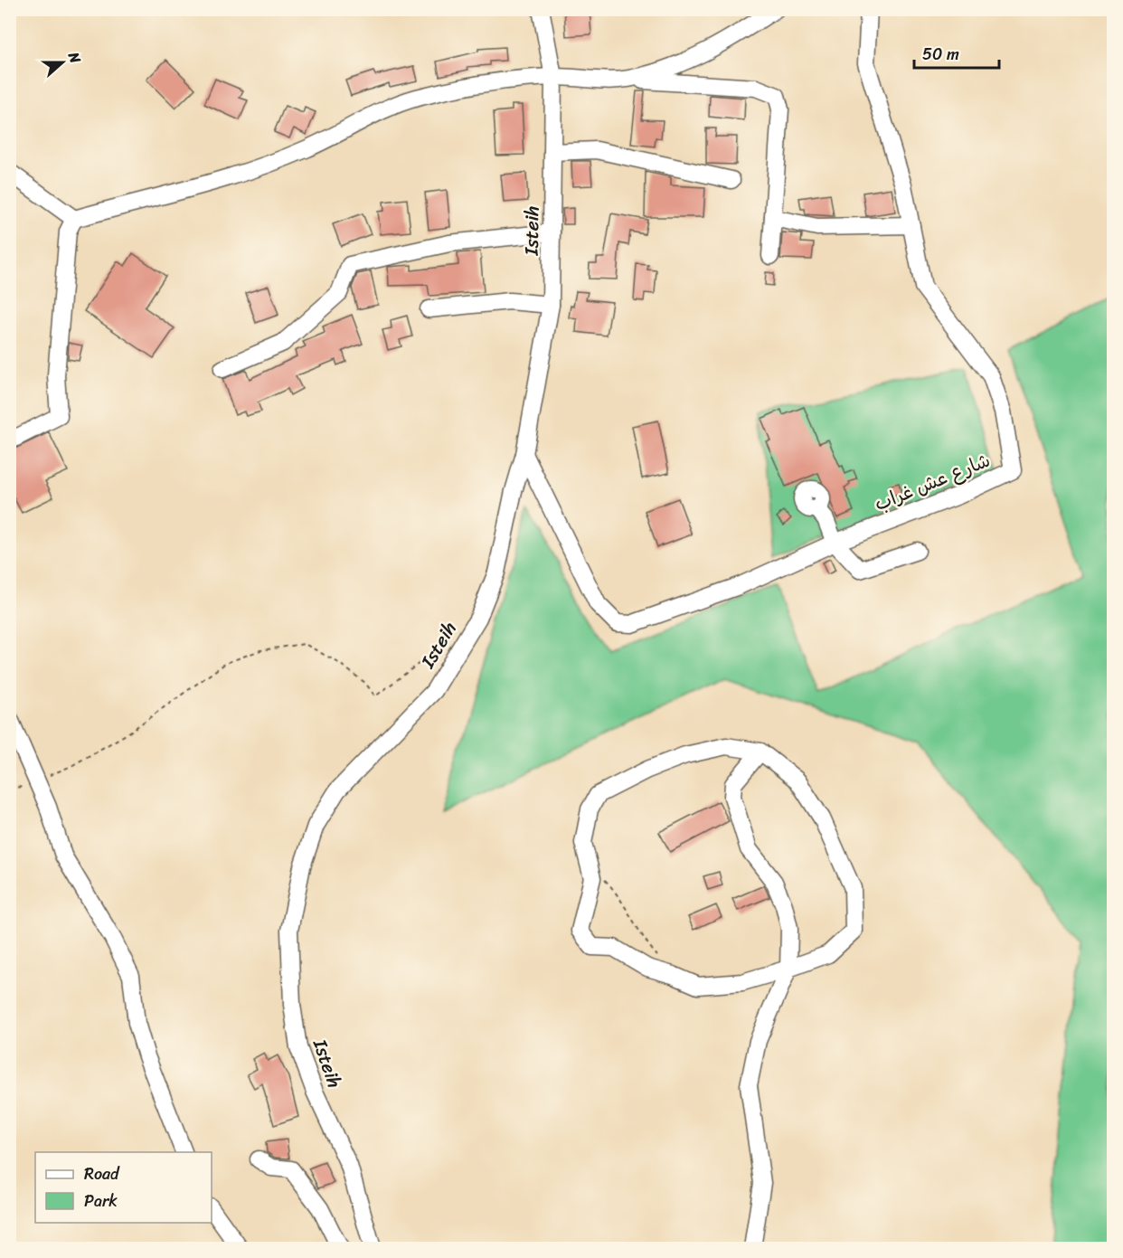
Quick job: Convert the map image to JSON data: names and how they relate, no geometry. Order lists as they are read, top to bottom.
{
  "streets": {
    "street": ["Isteih", "شارع عش غراب"]
  },
  "crossings": [
    ["Isteih", "شارع عش غراب"]
  ],
  "legend": ["Road", "Park"],
  "scale_bar": "50 m",
  "north": "right"
}
